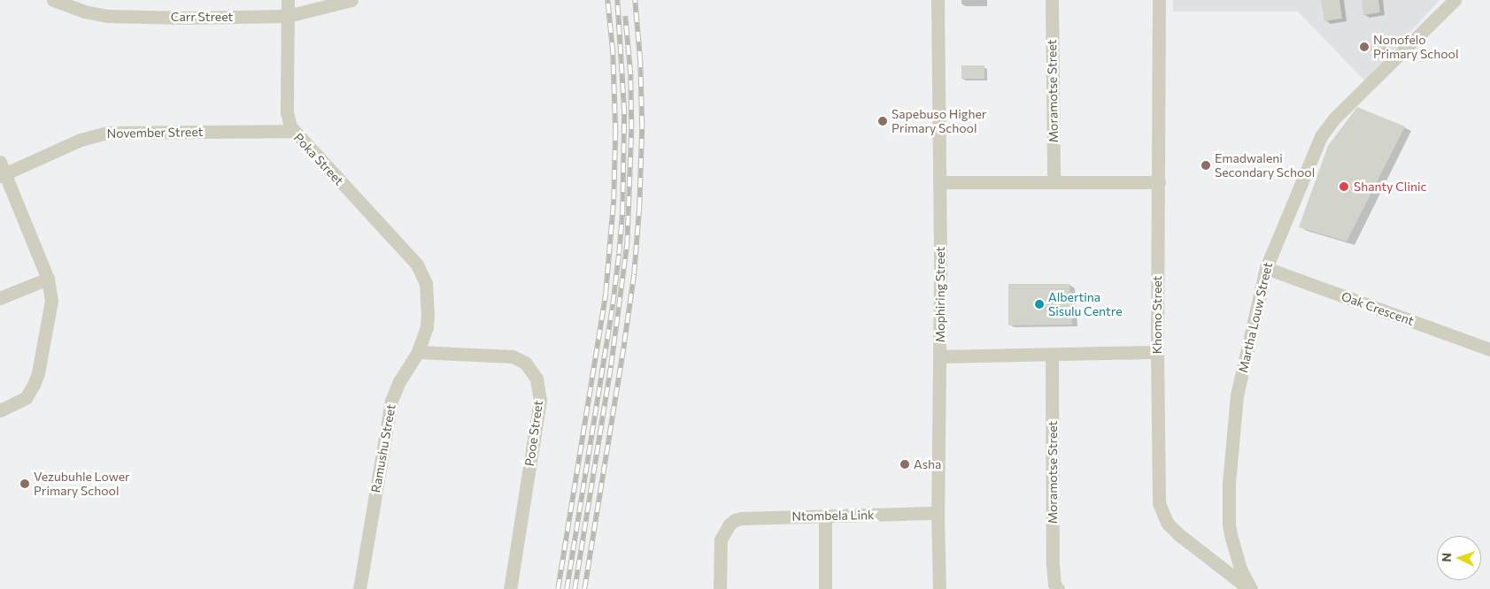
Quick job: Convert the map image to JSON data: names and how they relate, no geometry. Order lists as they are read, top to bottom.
{
  "streets": {
    "street": [
      "Carr Street",
      "Moramotse Street",
      "November Street",
      "Poka Street",
      "Mophiring Street",
      "Oak Crescent",
      "Khomo Street",
      "Martha Louw Street",
      "Pooe Street",
      "Ramushu Street",
      "Ntombela Link"
    ]
  },
  "crossings": [
    ["Carr Street", "Poka Street"],
    ["November Street", "Poka Street"],
    ["Poka Street", "Ramushu Street"],
    ["Mophiring Street", "Ntombela Link"],
    ["Oak Crescent", "Martha Louw Street"],
    ["Khomo Street", "Martha Louw Street"],
    ["Pooe Street", "Ramushu Street"]
  ],
  "places": [
    "Nonofelo Primary School",
    "Sapebuso Higher Primary School",
    "Emadwaleni Secondary School",
    "Shanty Clinic",
    "Albertina Sisulu Centre",
    "Asha",
    "Vezubuhle Lower Primary School"
  ],
  "north": "left"
}
